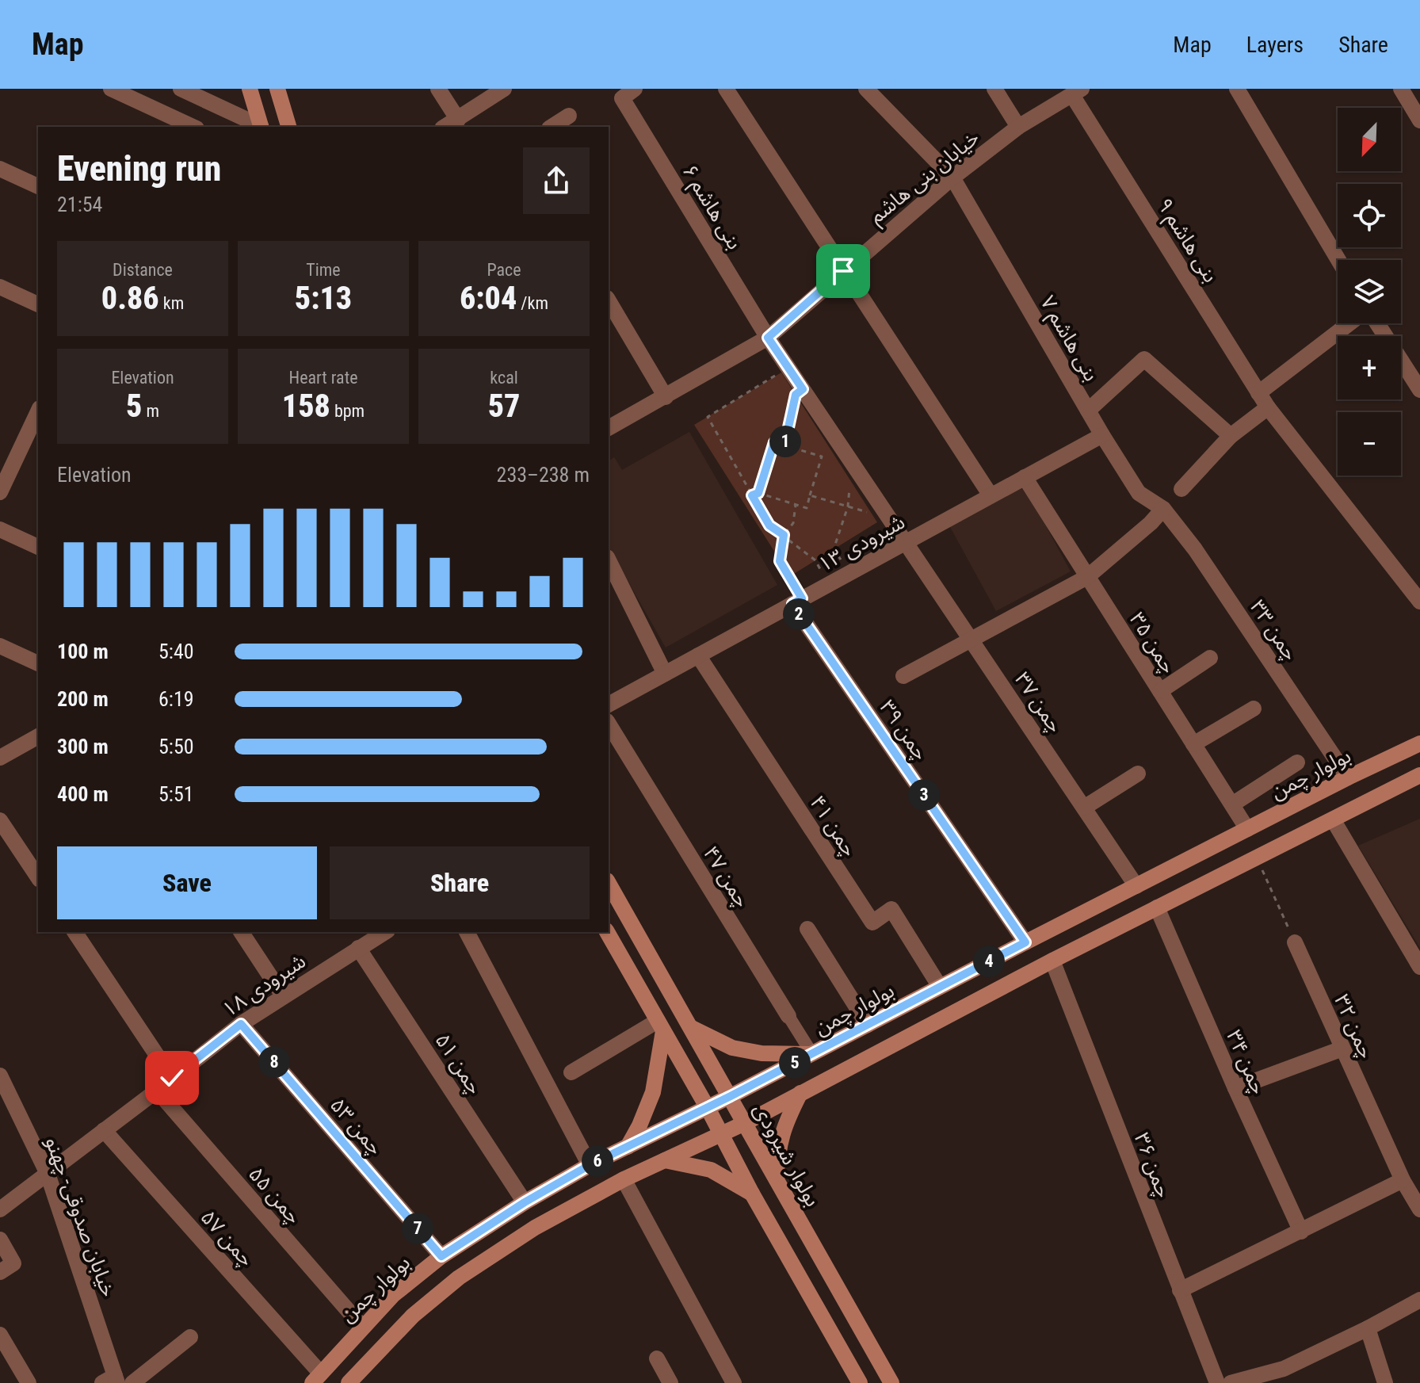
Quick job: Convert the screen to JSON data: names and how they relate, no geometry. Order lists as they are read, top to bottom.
{
  "streets": {
    "main road": ["بولوار چمن", "بولوار شیرودی"],
    "street": [
      "خیابان بنی هاشم",
      "بنی هاشم ۶",
      "بنی هاشم ۹",
      "بنی هاشم ۷",
      "شیرودی ۱۳",
      "چمن ۳۳",
      "چمن ۳۵",
      "چمن ۳۷",
      "چمن ۳۹",
      "چمن ۴۱",
      "چمن ۴۷",
      "شیرودی ۱۸",
      "چمن ۳۲",
      "چمن ۳۴",
      "چمن ۵۱",
      "چمن ۵۳",
      "چمن ۳۶",
      "چمن ۵۵",
      "خیابان صدوقی- چهنو",
      "چمن ۵۷"
    ]
  },
  "crossings": [
    ["خیابان بنی هاشم", "بنی هاشم ۶"],
    ["خیابان بنی هاشم", "بنی هاشم ۹"],
    ["خیابان بنی هاشم", "بنی هاشم ۷"],
    ["بنی هاشم ۶", "چمن ۳۷"],
    ["بنی هاشم ۷", "شیرودی ۱۳"],
    ["بنی هاشم ۷", "چمن ۳۳"],
    ["شیرودی ۱۳", "چمن ۳۵"],
    ["شیرودی ۱۳", "چمن ۳۷"],
    ["شیرودی ۱۳", "چمن ۳۹"],
    ["شیرودی ۱۳", "چمن ۴۱"],
    ["چمن ۳۳", "بولوار چمن"],
    ["چمن ۳۵", "بولوار چمن"],
    ["چمن ۳۷", "بولوار چمن"],
    ["چمن ۳۹", "بولوار چمن"],
    ["بولوار چمن", "چمن ۴۱"],
    ["بولوار چمن", "چمن ۴۷"],
    ["بولوار چمن", "چمن ۵۱"],
    ["بولوار چمن", "چمن ۵۳"],
    ["بولوار چمن", "بولوار شیرودی"],
    ["بولوار چمن", "چمن ۵۵"],
    ["بولوار چمن", "چمن ۵۷"],
    ["شیرودی ۱۸", "چمن ۵۱"],
    ["شیرودی ۱۸", "چمن ۵۳"],
    ["شیرودی ۱۸", "چمن ۵۵"],
    ["شیرودی ۱۸", "خیابان صدوقی- چهنو"],
    ["شیرودی ۱۸", "چمن ۵۷"]
  ],
  "north": "bottom left",
  "page": {
    "header": "Map",
    "nav": ["Map", "Layers", "Share"],
    "map_buttons": ["+", "−"],
    "heading": ["Evening run", "21:54"],
    "stats": [
      ["Distance", "0.86 km"],
      ["Time", "5:13"],
      ["Pace", "6:04 /km"],
      ["Elevation", "5 m"],
      ["Heart rate", "158 bpm"],
      ["kcal", "57"]
    ],
    "pins": [
      "1",
      "2",
      "3",
      "4",
      "8",
      "5",
      "6",
      "7"
    ],
    "chart": ["Elevation", "233–238 m"],
    "list": [
      {
        "name": "100 m",
        "note": "5:40"
      },
      {
        "name": "200 m",
        "note": "6:19"
      },
      {
        "name": "300 m",
        "note": "5:50"
      },
      {
        "name": "400 m",
        "note": "5:51"
      }
    ],
    "buttons": ["Save", "Share"]
  }
}
